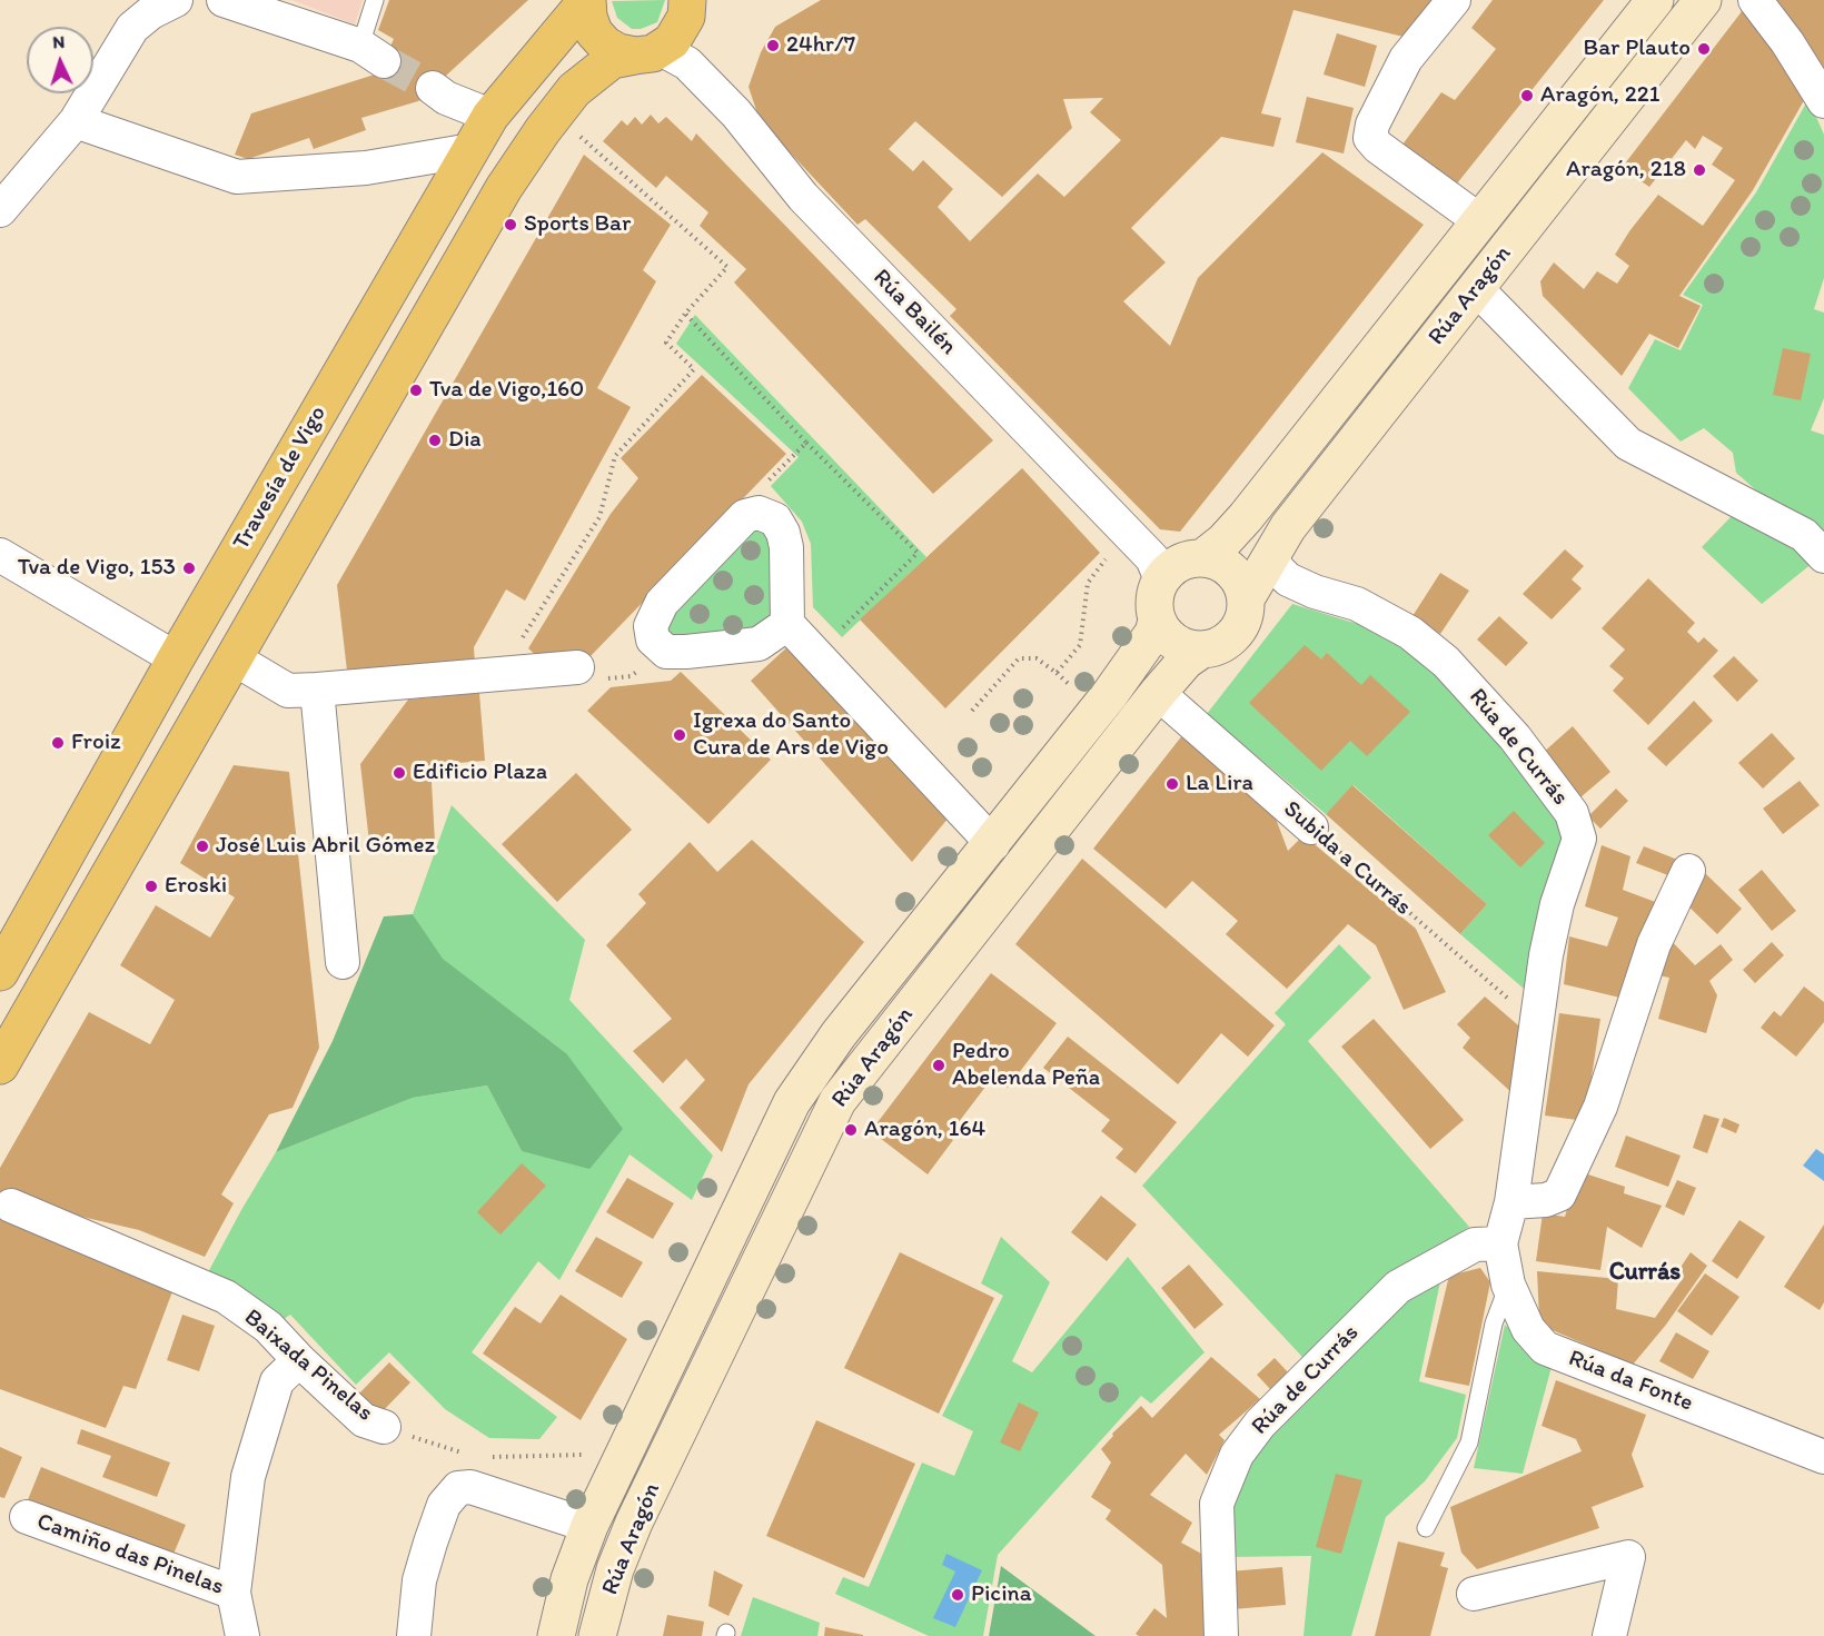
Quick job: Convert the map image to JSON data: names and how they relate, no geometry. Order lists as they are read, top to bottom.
{
  "streets": {
    "main road": ["Rúa Aragón", "Travesía de Vigo"],
    "street": [
      "Rúa Bailén",
      "Rúa de Currás",
      "Subida a Currás",
      "Baixada Pinelas",
      "Rúa da Fonte",
      "Camiño das Pinelas"
    ]
  },
  "crossings": [
    ["Rúa Aragón", "Rúa Bailén"],
    ["Rúa Aragón", "Rúa de Currás"],
    ["Rúa Aragón", "Subida a Currás"],
    ["Rúa de Currás", "Subida a Currás"],
    ["Rúa de Currás", "Rúa da Fonte"],
    ["Baixada Pinelas", "Camiño das Pinelas"]
  ],
  "districts": ["Currás"],
  "places": [
    "24hr/7",
    "Bar Plauto",
    "Aragón, 221",
    "Aragón, 218",
    "Sports Bar",
    "Tva de Vigo,160",
    "Dia",
    "Tva de Vigo, 153",
    "Igrexa do Santo Cura de Ars de Vigo",
    "Froiz",
    "Edificio Plaza",
    "La Lira",
    "José Luis Abril Gómez",
    "Eroski",
    "Pedro Abelenda Peña",
    "Aragón, 164",
    "Picina"
  ],
  "north": "top"
}
